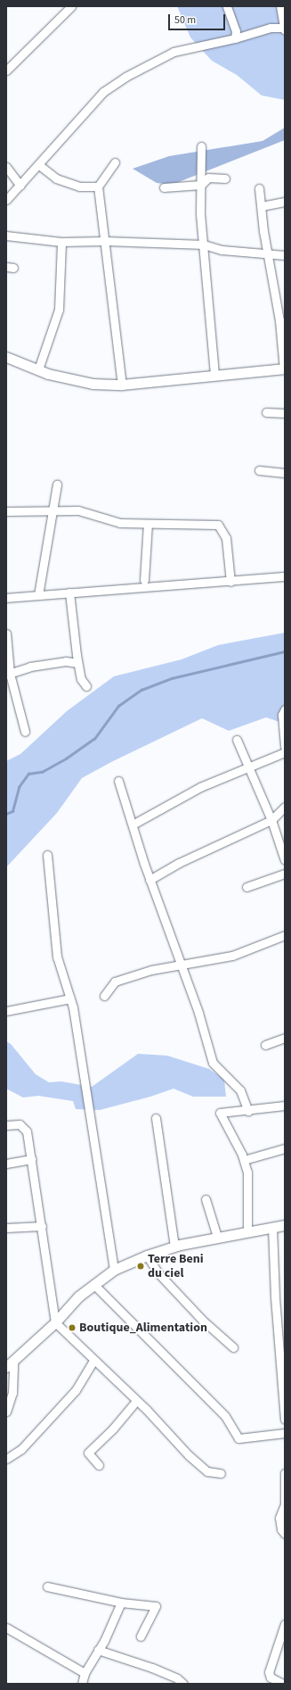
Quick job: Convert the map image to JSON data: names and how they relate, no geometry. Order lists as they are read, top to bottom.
{
  "places": ["Terre Beni du ciel", "Boutique_Alimentation"],
  "scale_bar": "50 m"
}
